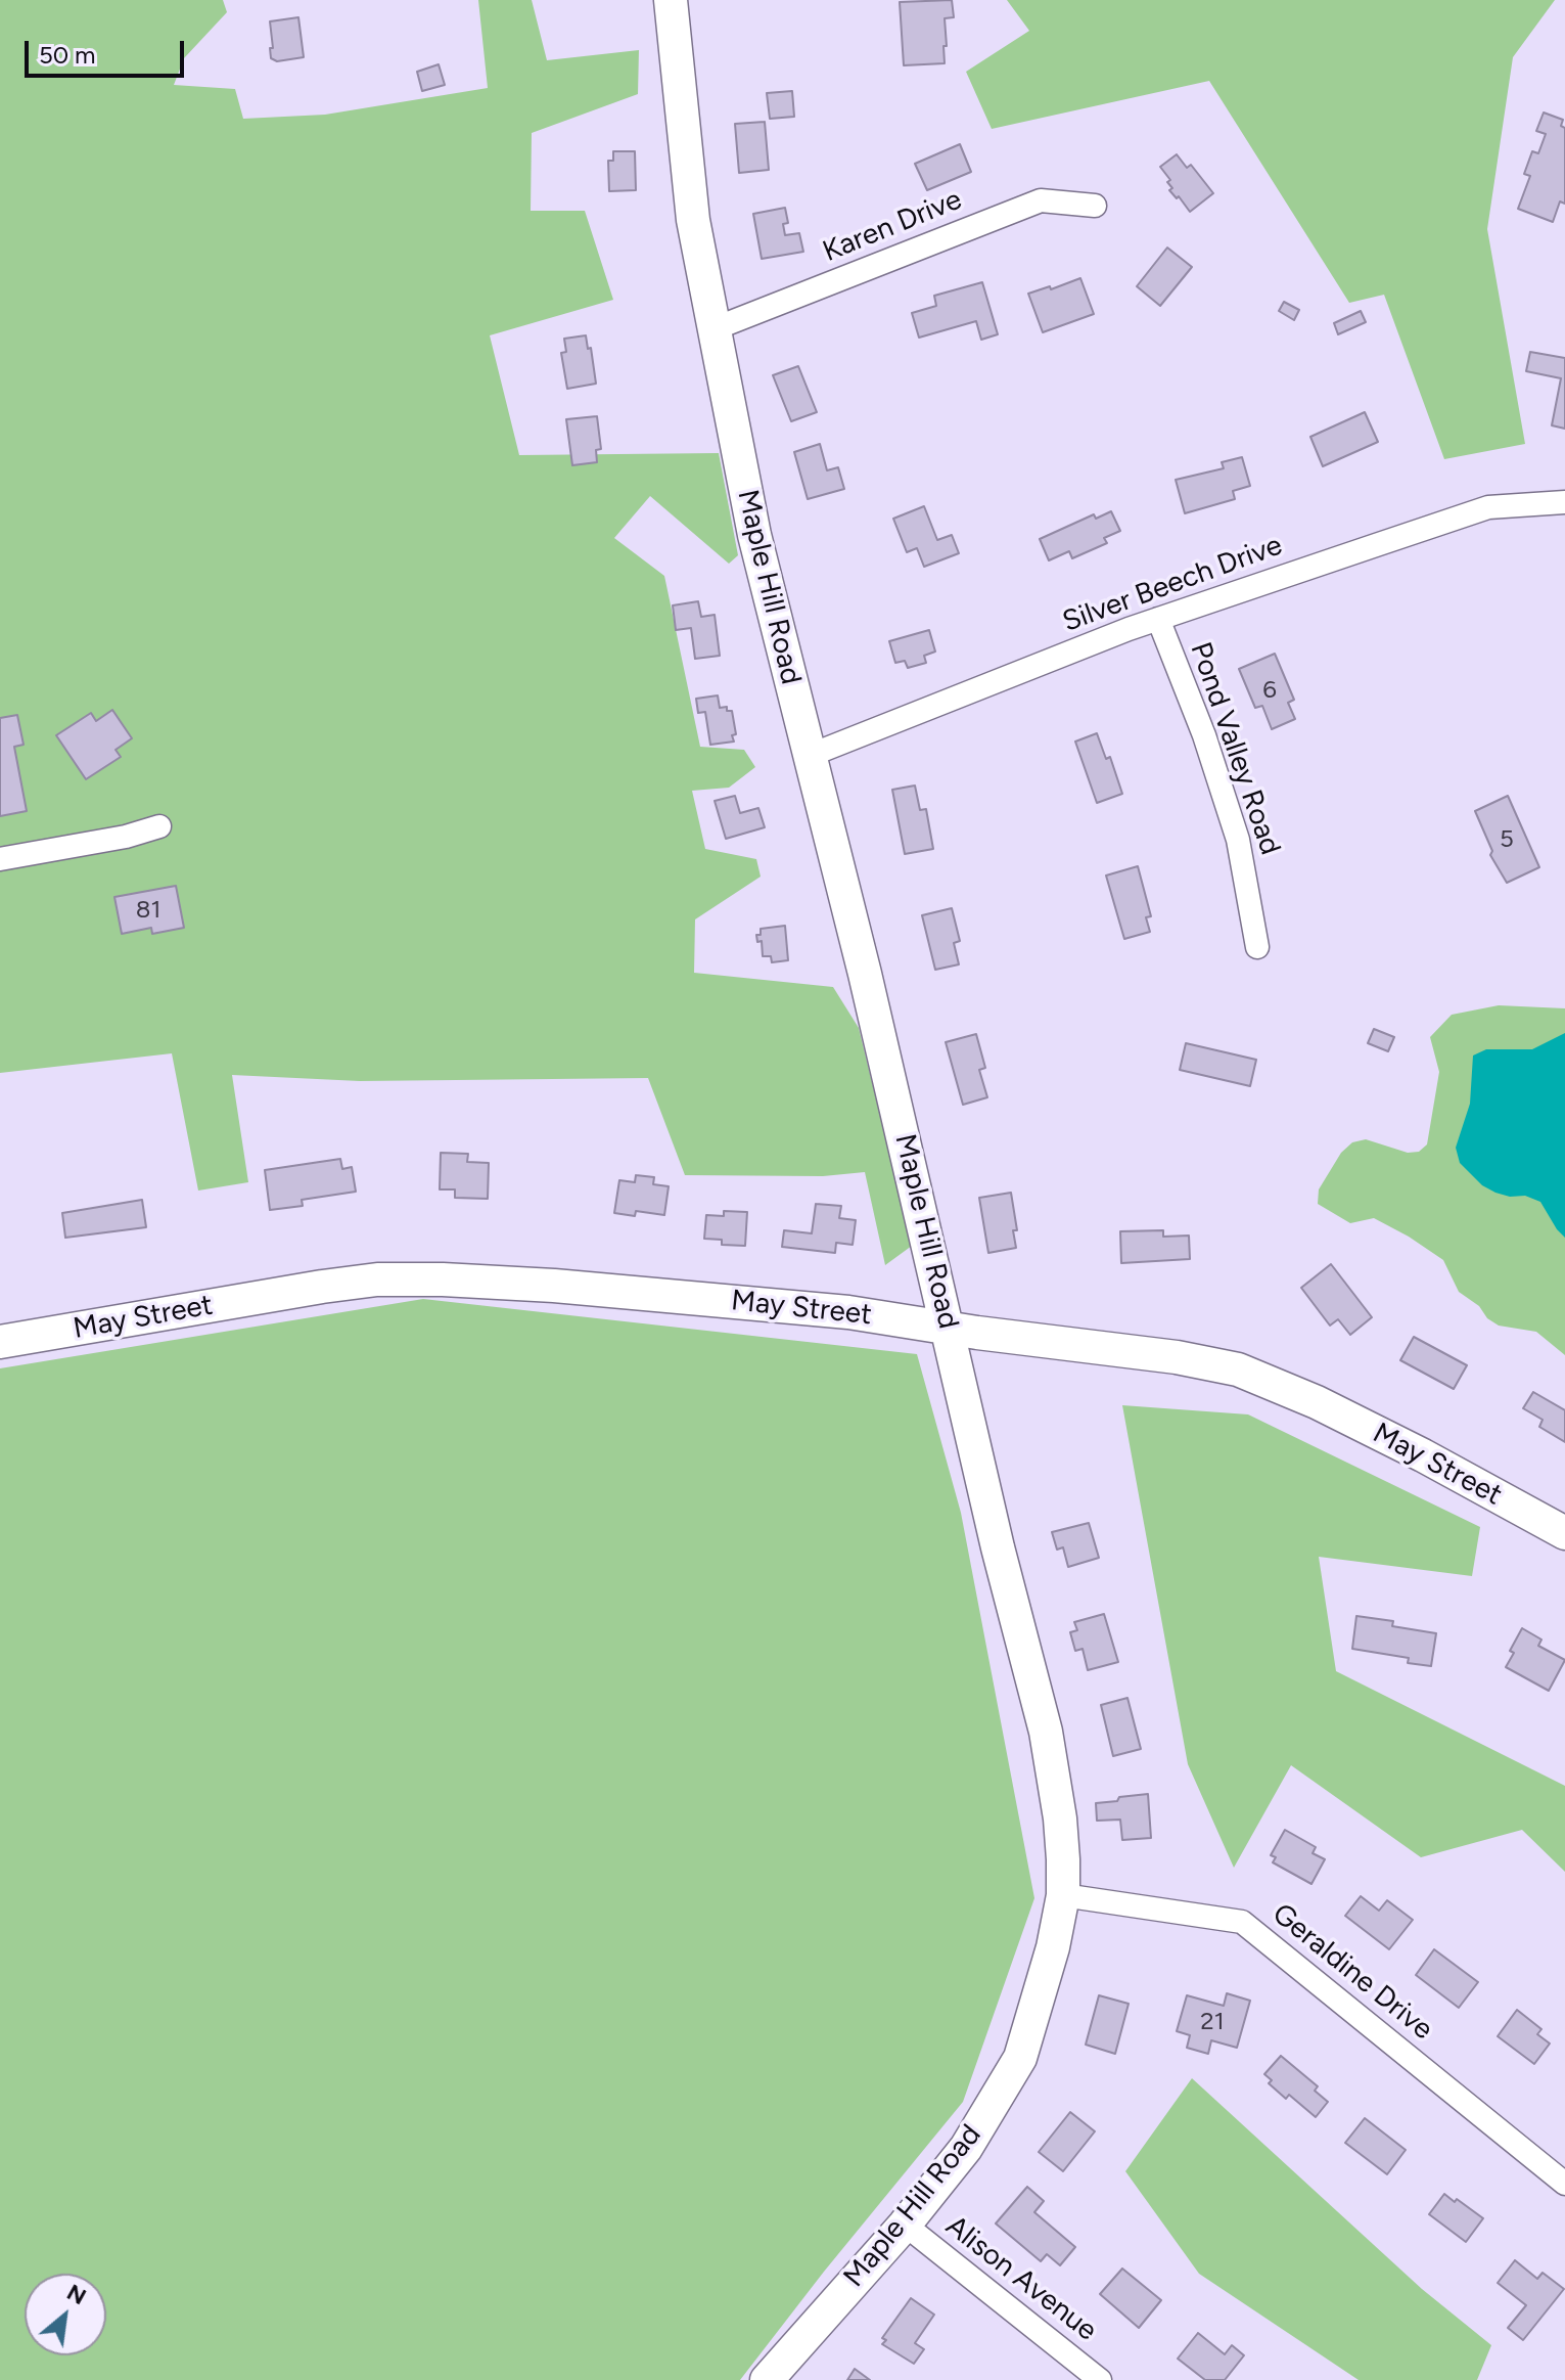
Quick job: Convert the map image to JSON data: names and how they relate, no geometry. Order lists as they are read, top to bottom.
{
  "streets": {
    "street": [
      "Karen Drive",
      "Silver Beech Drive",
      "Maple Hill Road",
      "Pond Valley Road",
      "May Street",
      "Geraldine Drive",
      "Alison Avenue"
    ]
  },
  "crossings": [
    ["Karen Drive", "Maple Hill Road"],
    ["Silver Beech Drive", "Maple Hill Road"],
    ["Silver Beech Drive", "Pond Valley Road"],
    ["Maple Hill Road", "May Street"],
    ["Maple Hill Road", "Geraldine Drive"],
    ["Maple Hill Road", "Alison Avenue"]
  ],
  "house_numbers": [
    "6",
    "5",
    "81",
    "21"
  ],
  "scale_bar": "50 m",
  "north": "top right"
}
